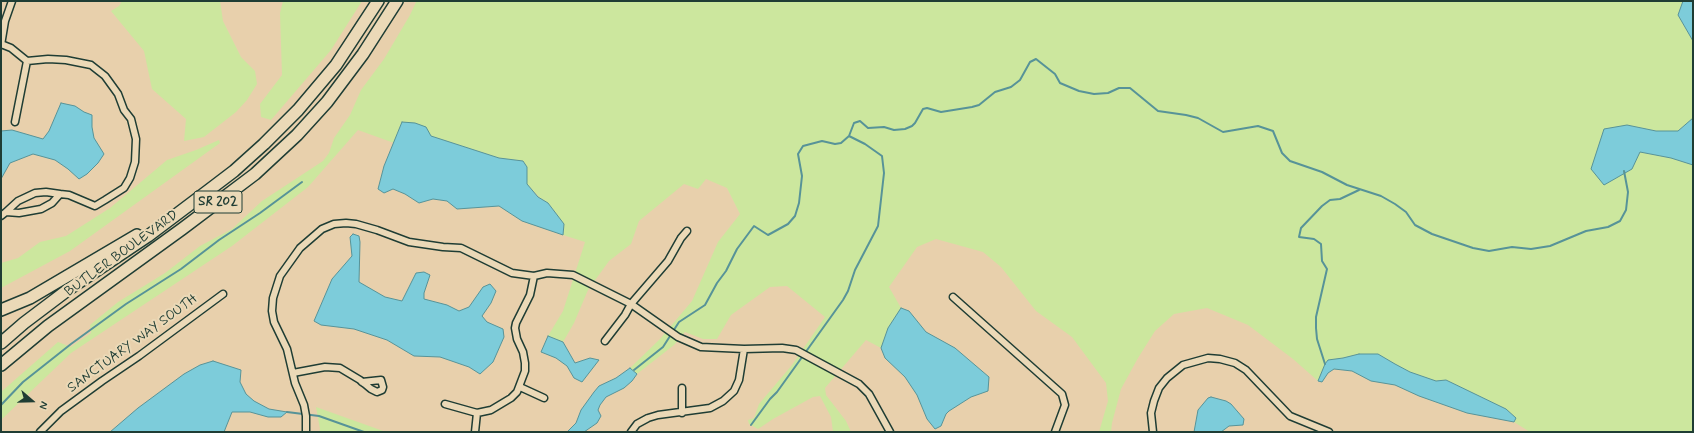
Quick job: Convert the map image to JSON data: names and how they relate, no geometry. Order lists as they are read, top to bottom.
{
  "streets": {
    "highway": ["SR 202", "BUTLER BOULEVARD"],
    "street": ["SANCTUARY WAY SOUTH"]
  },
  "north": "right"
}
